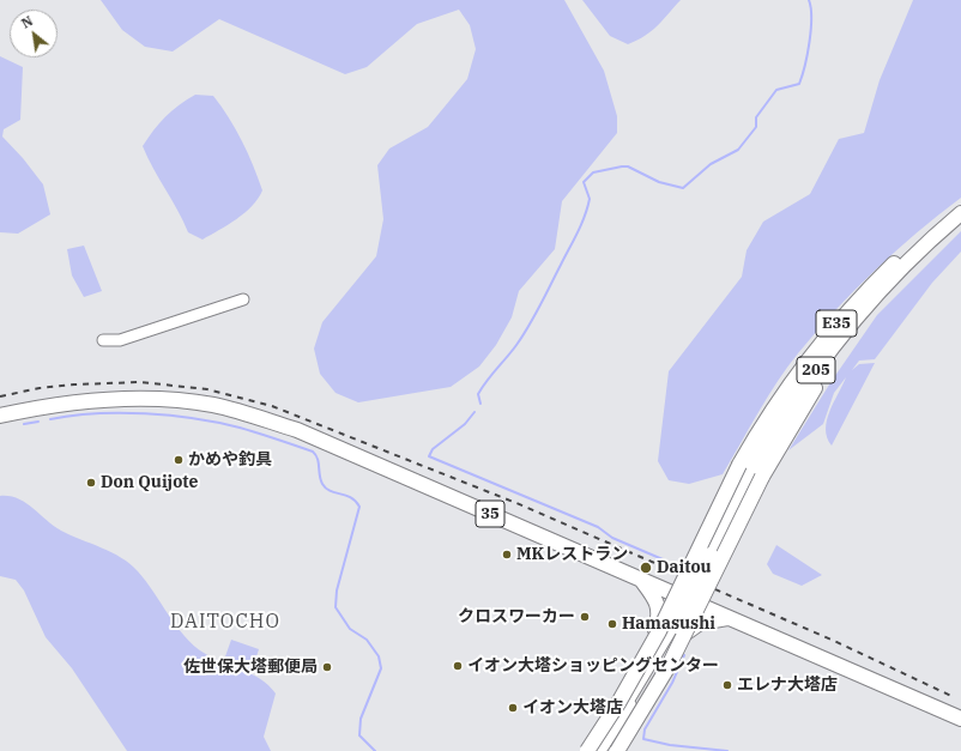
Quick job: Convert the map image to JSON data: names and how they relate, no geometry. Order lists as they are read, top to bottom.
{
  "streets": {
    "highway": ["E35", "205", "35"]
  },
  "crossings": [
    ["E35", "205"]
  ],
  "districts": ["DAITOCHO"],
  "places": [
    "かめや釣具",
    "Don Quijote",
    "MKレストラン",
    "Daitou",
    "クロスワーカー",
    "Hamasushi",
    "イオン大塔ショッピングセンター",
    "佐世保大塔郵便局",
    "エレナ大塔店",
    "イオン大塔店"
  ],
  "north": "top left"
}
